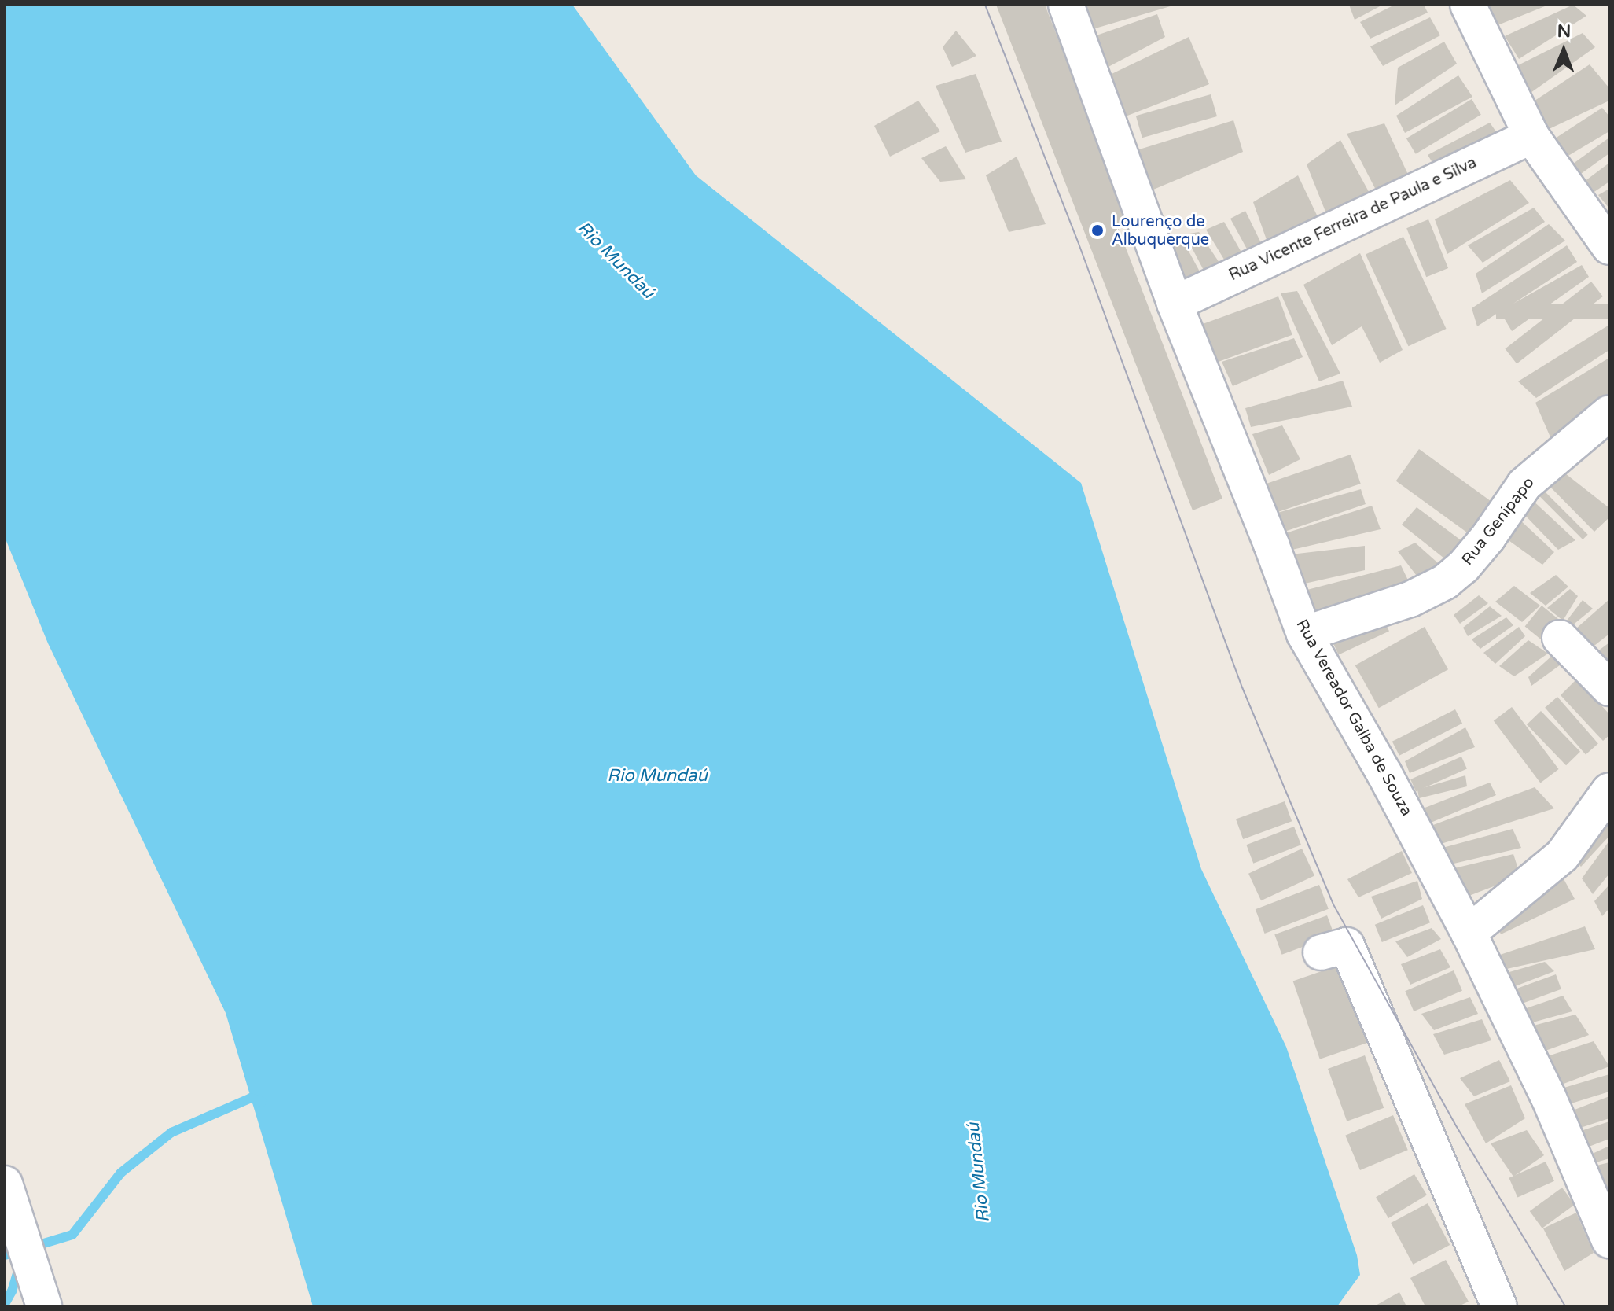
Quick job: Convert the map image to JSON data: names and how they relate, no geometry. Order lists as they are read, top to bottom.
{
  "streets": {
    "street": ["Rua Vicente Ferreira de Paula e Silva", "Rua Genipapo", "Rua Vereador Galba de Souza"]
  },
  "crossings": [
    ["Rua Vicente Ferreira de Paula e Silva", "Rua Vereador Galba de Souza"],
    ["Rua Genipapo", "Rua Vereador Galba de Souza"]
  ],
  "water": ["Rio Mundaú"],
  "places": ["Lourenço de Albuquerque"],
  "north": "top"
}
